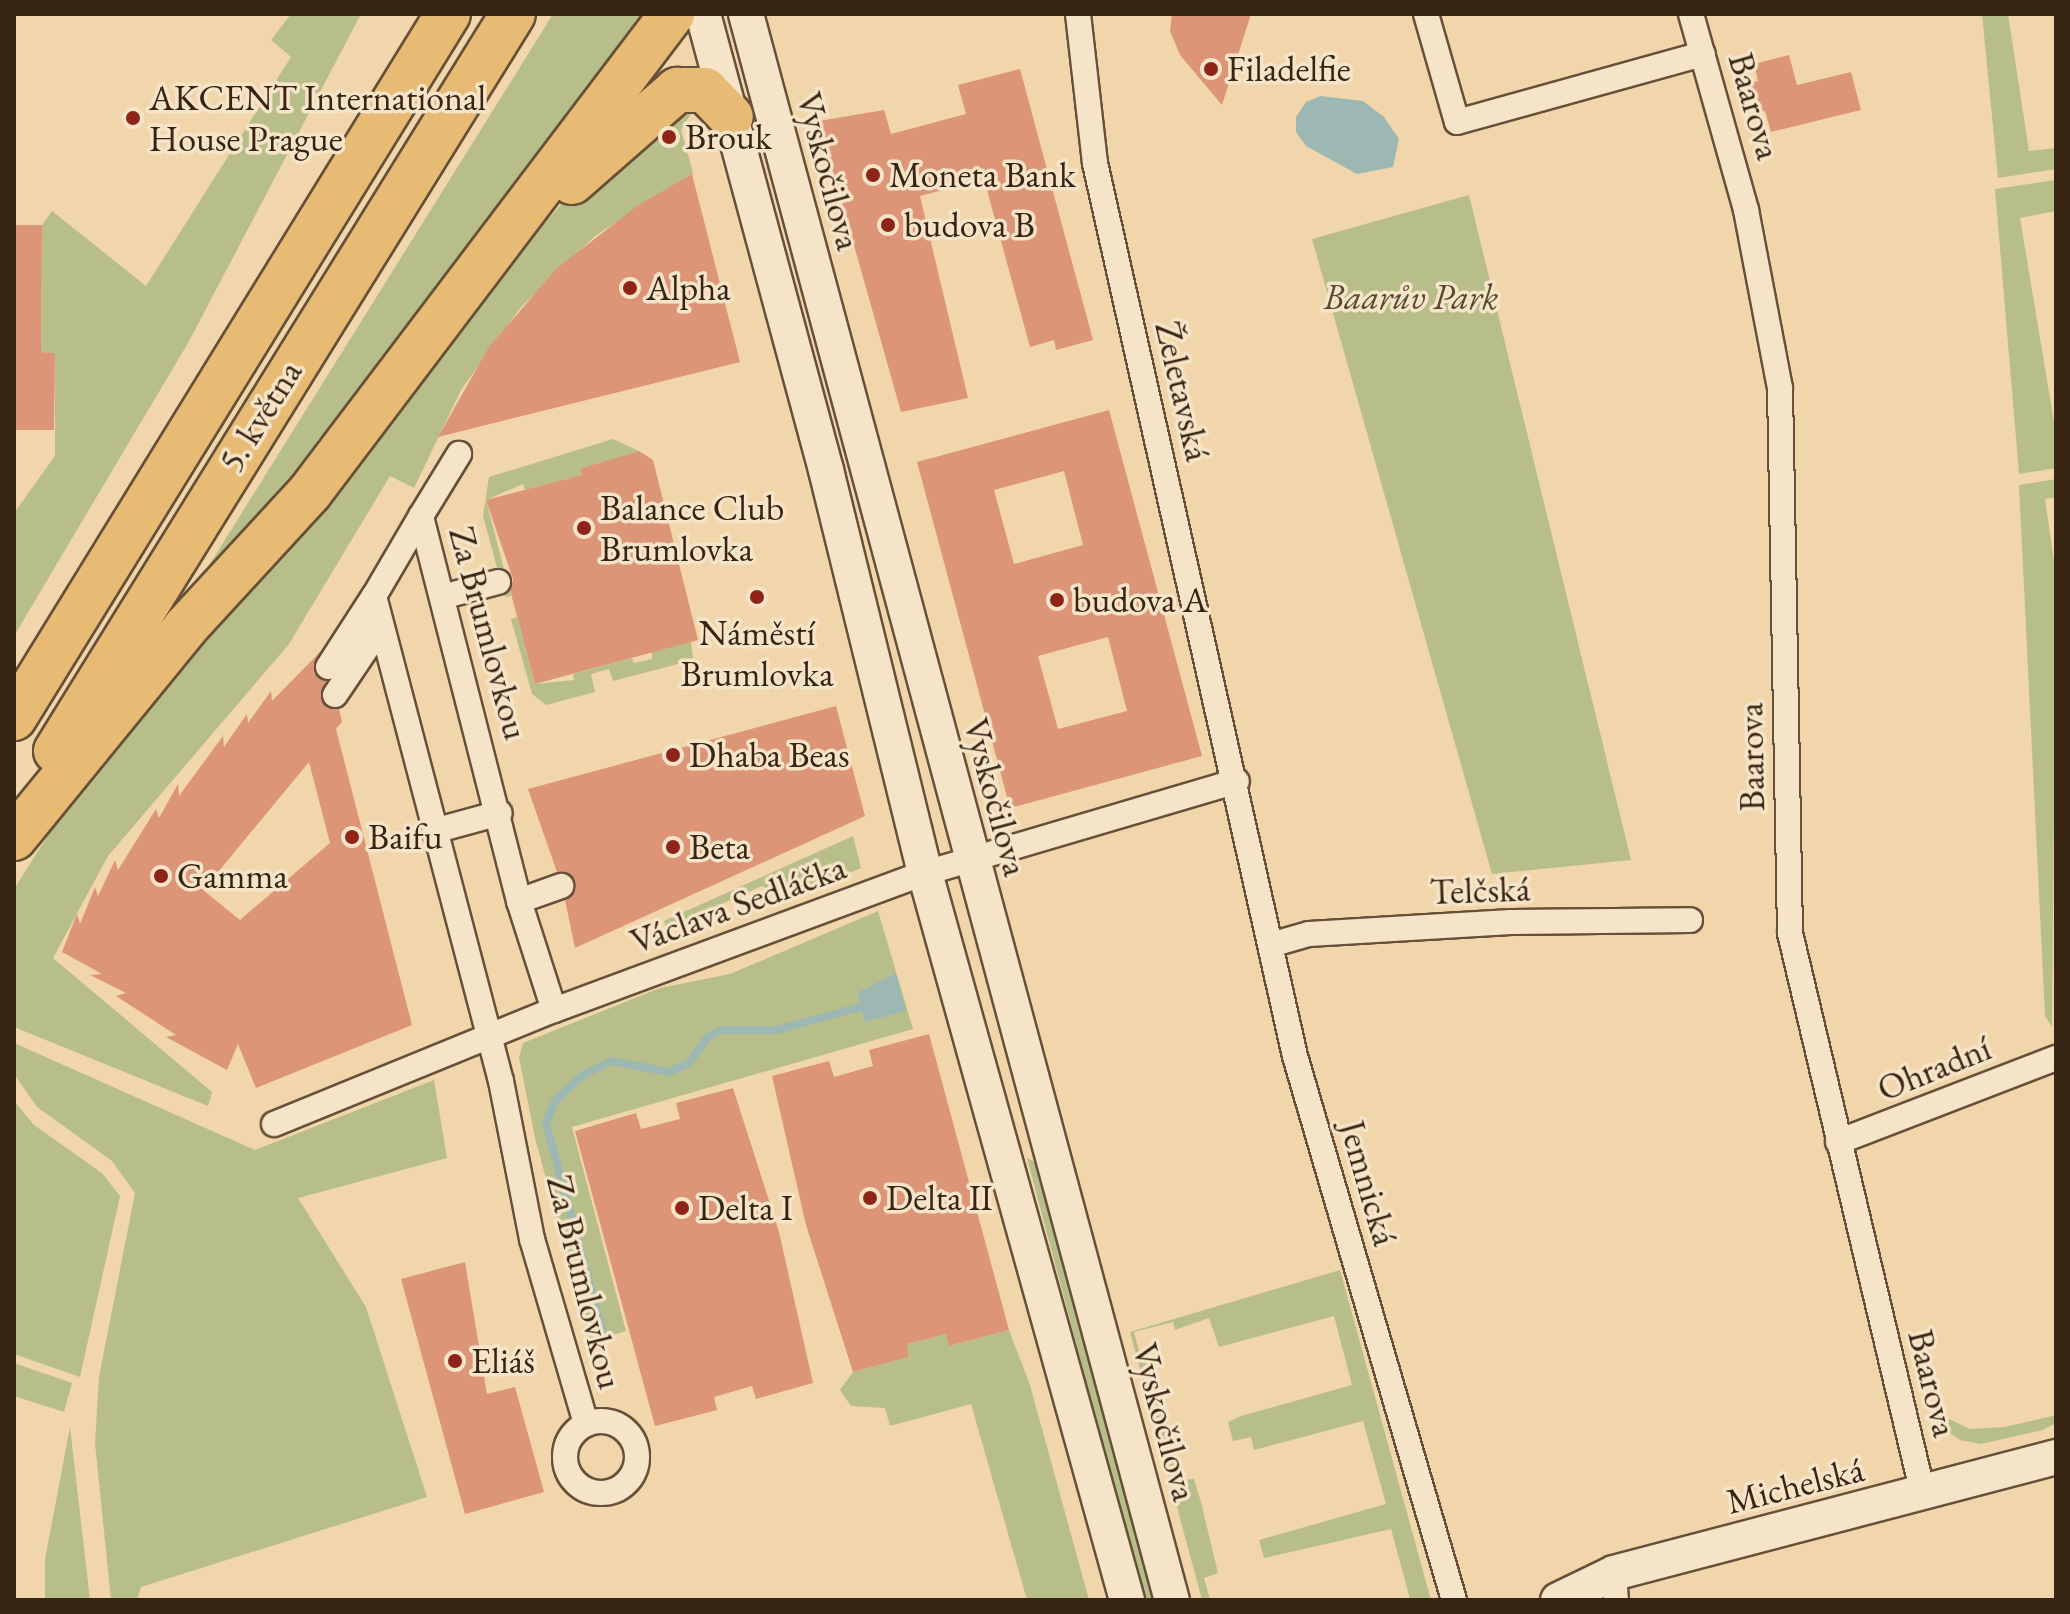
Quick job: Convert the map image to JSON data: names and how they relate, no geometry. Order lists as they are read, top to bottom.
{
  "streets": {
    "highway": ["5. května"],
    "main road": ["Vyskočilova", "Michelská"],
    "street": [
      "Baarova",
      "Želetavská",
      "Za Brumlovkou",
      "Telčská",
      "Václava Sedláčka",
      "Ohradní",
      "Jemnická"
    ]
  },
  "crossings": [
    ["Baarova", "Ohradní"],
    ["Baarova", "Michelská"],
    ["Vyskočilova", "Václava Sedláčka"],
    ["Želetavská", "Václava Sedláčka"],
    ["Želetavská", "Jemnická"],
    ["Za Brumlovkou", "Václava Sedláčka"],
    ["Telčská", "Jemnická"],
    ["Václava Sedláčka", "Jemnická"]
  ],
  "parks": ["Baarův Park"],
  "places": [
    "Filadelfie",
    "AKCENT International House Prague",
    "Brouk",
    "Moneta Bank",
    "budova B",
    "Alpha",
    "Balance Club Brumlovka",
    "Náměstí Brumlovka",
    "budova A",
    "Dhaba Beas",
    "Baifu",
    "Beta",
    "Gamma",
    "Delta Ⅱ",
    "Delta Ⅰ",
    "Eliáš"
  ]
}
